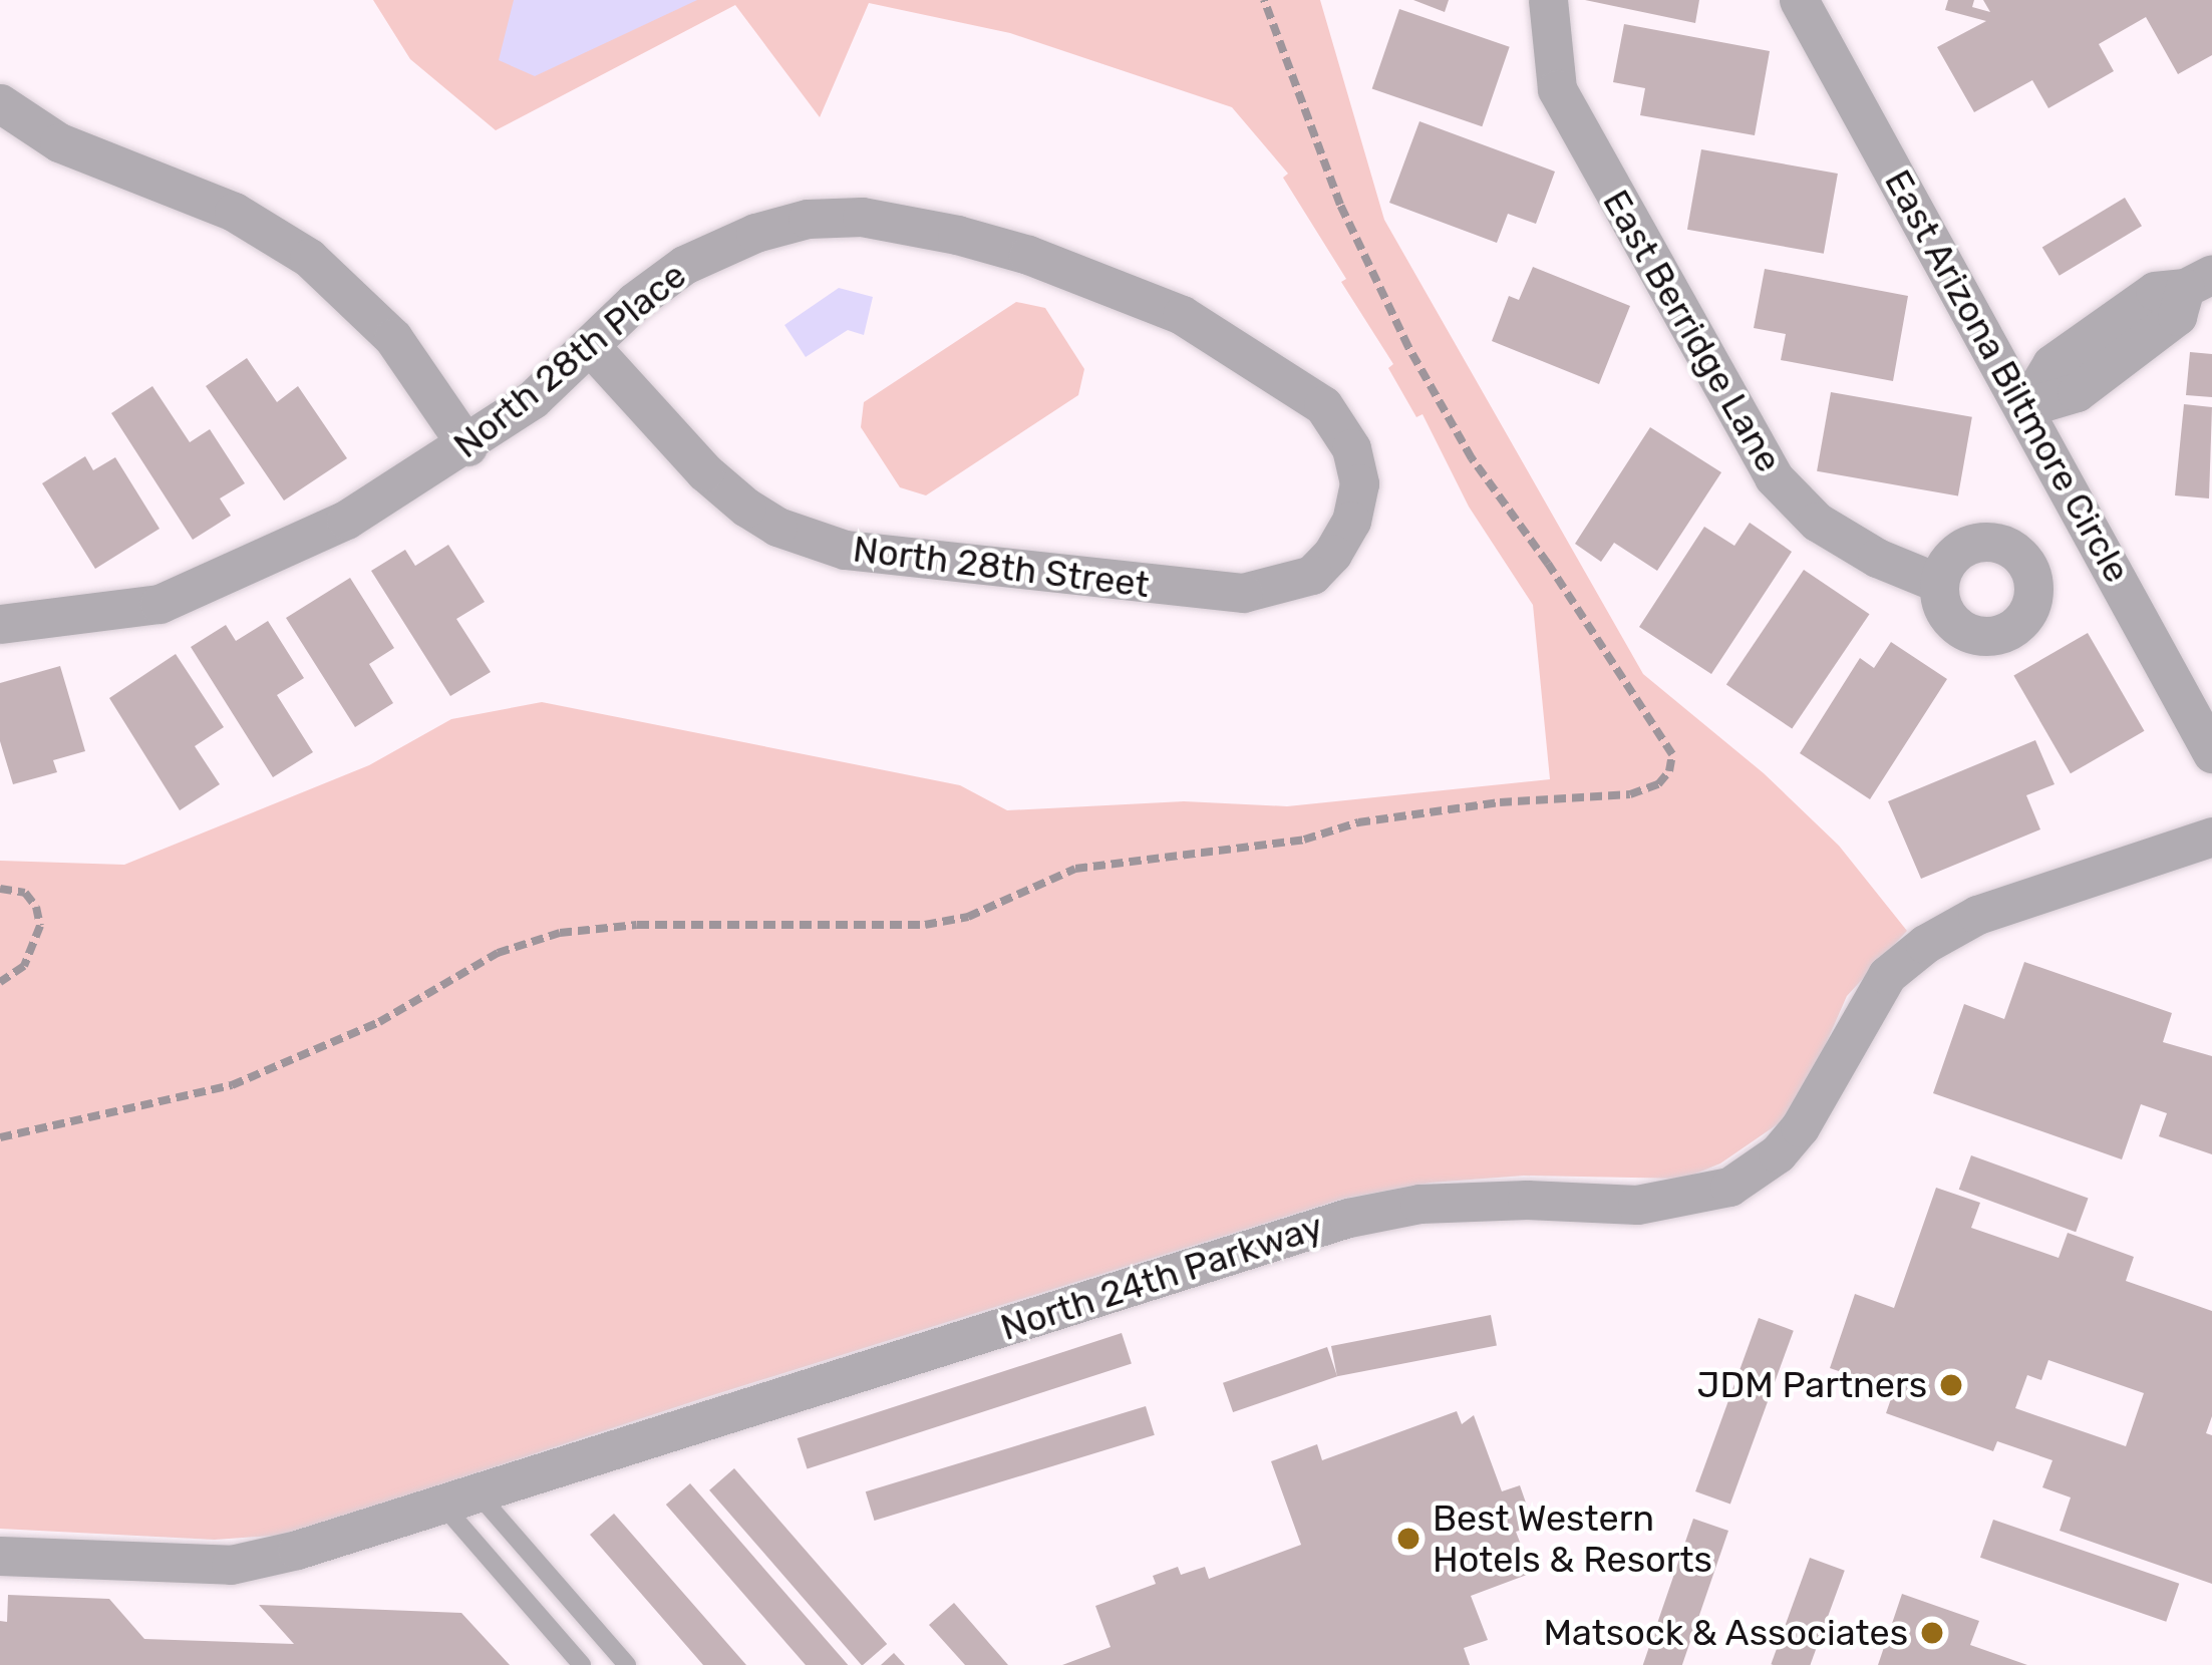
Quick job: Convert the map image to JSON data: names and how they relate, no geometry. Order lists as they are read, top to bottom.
{
  "streets": {
    "street": [
      "East Berridge Lane",
      "North 28th Place",
      "East Arizona Biltmore Circle",
      "North 28th Street",
      "North 24th Parkway"
    ]
  },
  "crossings": [
    ["North 28th Place", "North 28th Street"]
  ],
  "places": ["JDM Partners", "Best Western Hotels & Resorts", "Matsock & Associates"]
}
